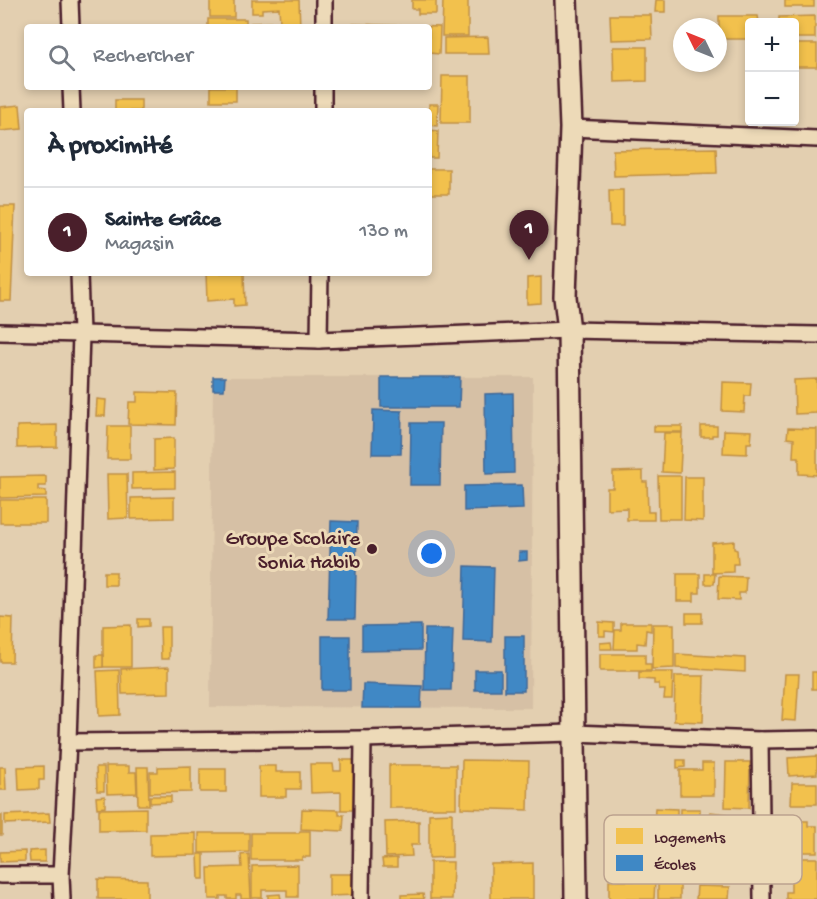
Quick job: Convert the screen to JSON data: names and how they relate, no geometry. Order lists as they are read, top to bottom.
{
  "places": ["Groupe Scolaire Sonia Habib"],
  "legend": ["Logements", "Écoles"],
  "north": "top left",
  "page": {
    "map_buttons": ["+", "−"],
    "search": "Rechercher",
    "heading": "À proximité",
    "list": [
      {
        "mark": "1",
        "name": "Sainte Grâce",
        "note": "Magasin",
        "value": "130 m"
      }
    ],
    "pins": "1"
  }
}
